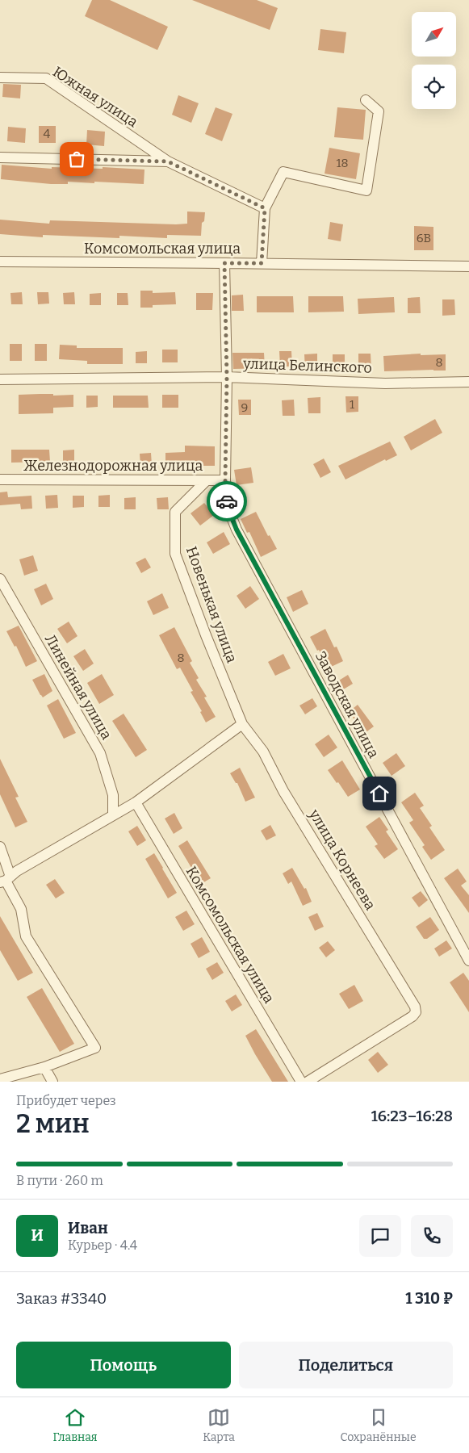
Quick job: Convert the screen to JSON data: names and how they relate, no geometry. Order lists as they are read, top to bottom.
{
  "streets": {
    "street": [
      "Южная улица",
      "Комсомольская улица",
      "улица Белинского",
      "Железнодорожная улица",
      "Новенькая улица",
      "Линейная улица",
      "Заводская улица",
      "улица Корнеева"
    ]
  },
  "crossings": [
    ["Комсомольская улица", "Заводская улица"],
    ["улица Белинского", "Заводская улица"],
    ["Железнодорожная улица", "Новенькая улица"],
    ["Железнодорожная улица", "Заводская улица"],
    ["Новенькая улица", "улица Корнеева"]
  ],
  "house_numbers": [
    "4",
    "18",
    "6В",
    "8",
    "1",
    "9",
    "8"
  ],
  "north": "top right",
  "page": {
    "heading": ["2 мин", "Прибудет через", "16:23–16:28"],
    "panel": [
      "Иван",
      "Курьер · 4.4",
      "Заказ #3340",
      "1 310 ₽"
    ],
    "bar": "В пути · 260 m",
    "round": "И",
    "buttons": ["Помощь", "Поделиться"],
    "tabs": ["Главная", "Карта", "Сохранённые"]
  }
}
